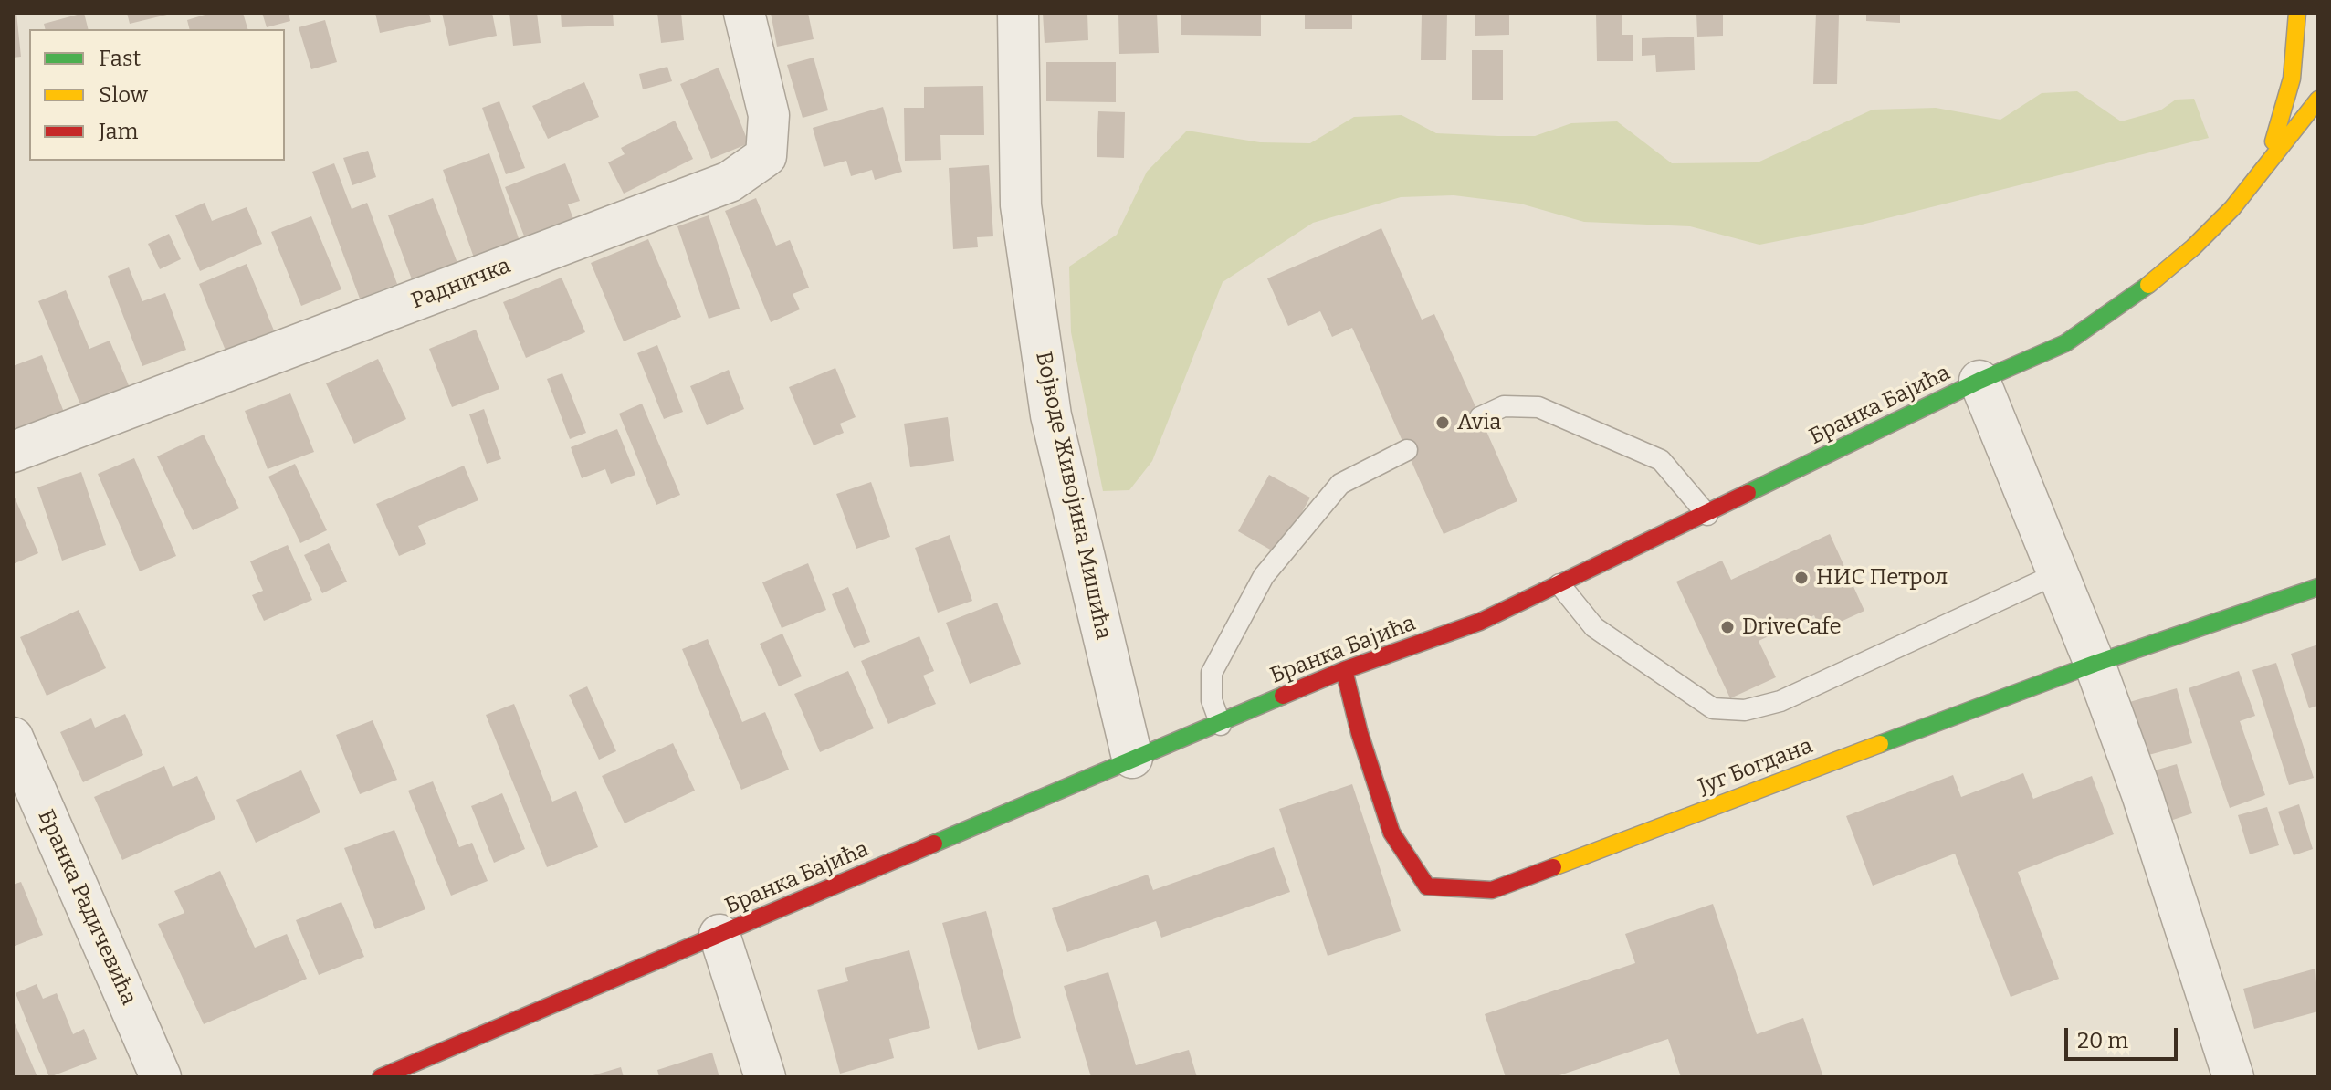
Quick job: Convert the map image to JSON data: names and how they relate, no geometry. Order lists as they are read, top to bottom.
{
  "streets": {
    "main road": ["Бранка Бајића", "Југ Богдана"],
    "street": ["Радничка", "Војводе Живојина Мишића", "Бранка Радичевића"]
  },
  "crossings": [
    ["Бранка Бајића", "Војводе Живојина Мишића"],
    ["Бранка Бајића", "Југ Богдана"]
  ],
  "places": ["Avia", "НИС Петрол", "DriveCafe"],
  "legend": ["Fast", "Slow", "Jam"],
  "scale_bar": "20 m"
}
